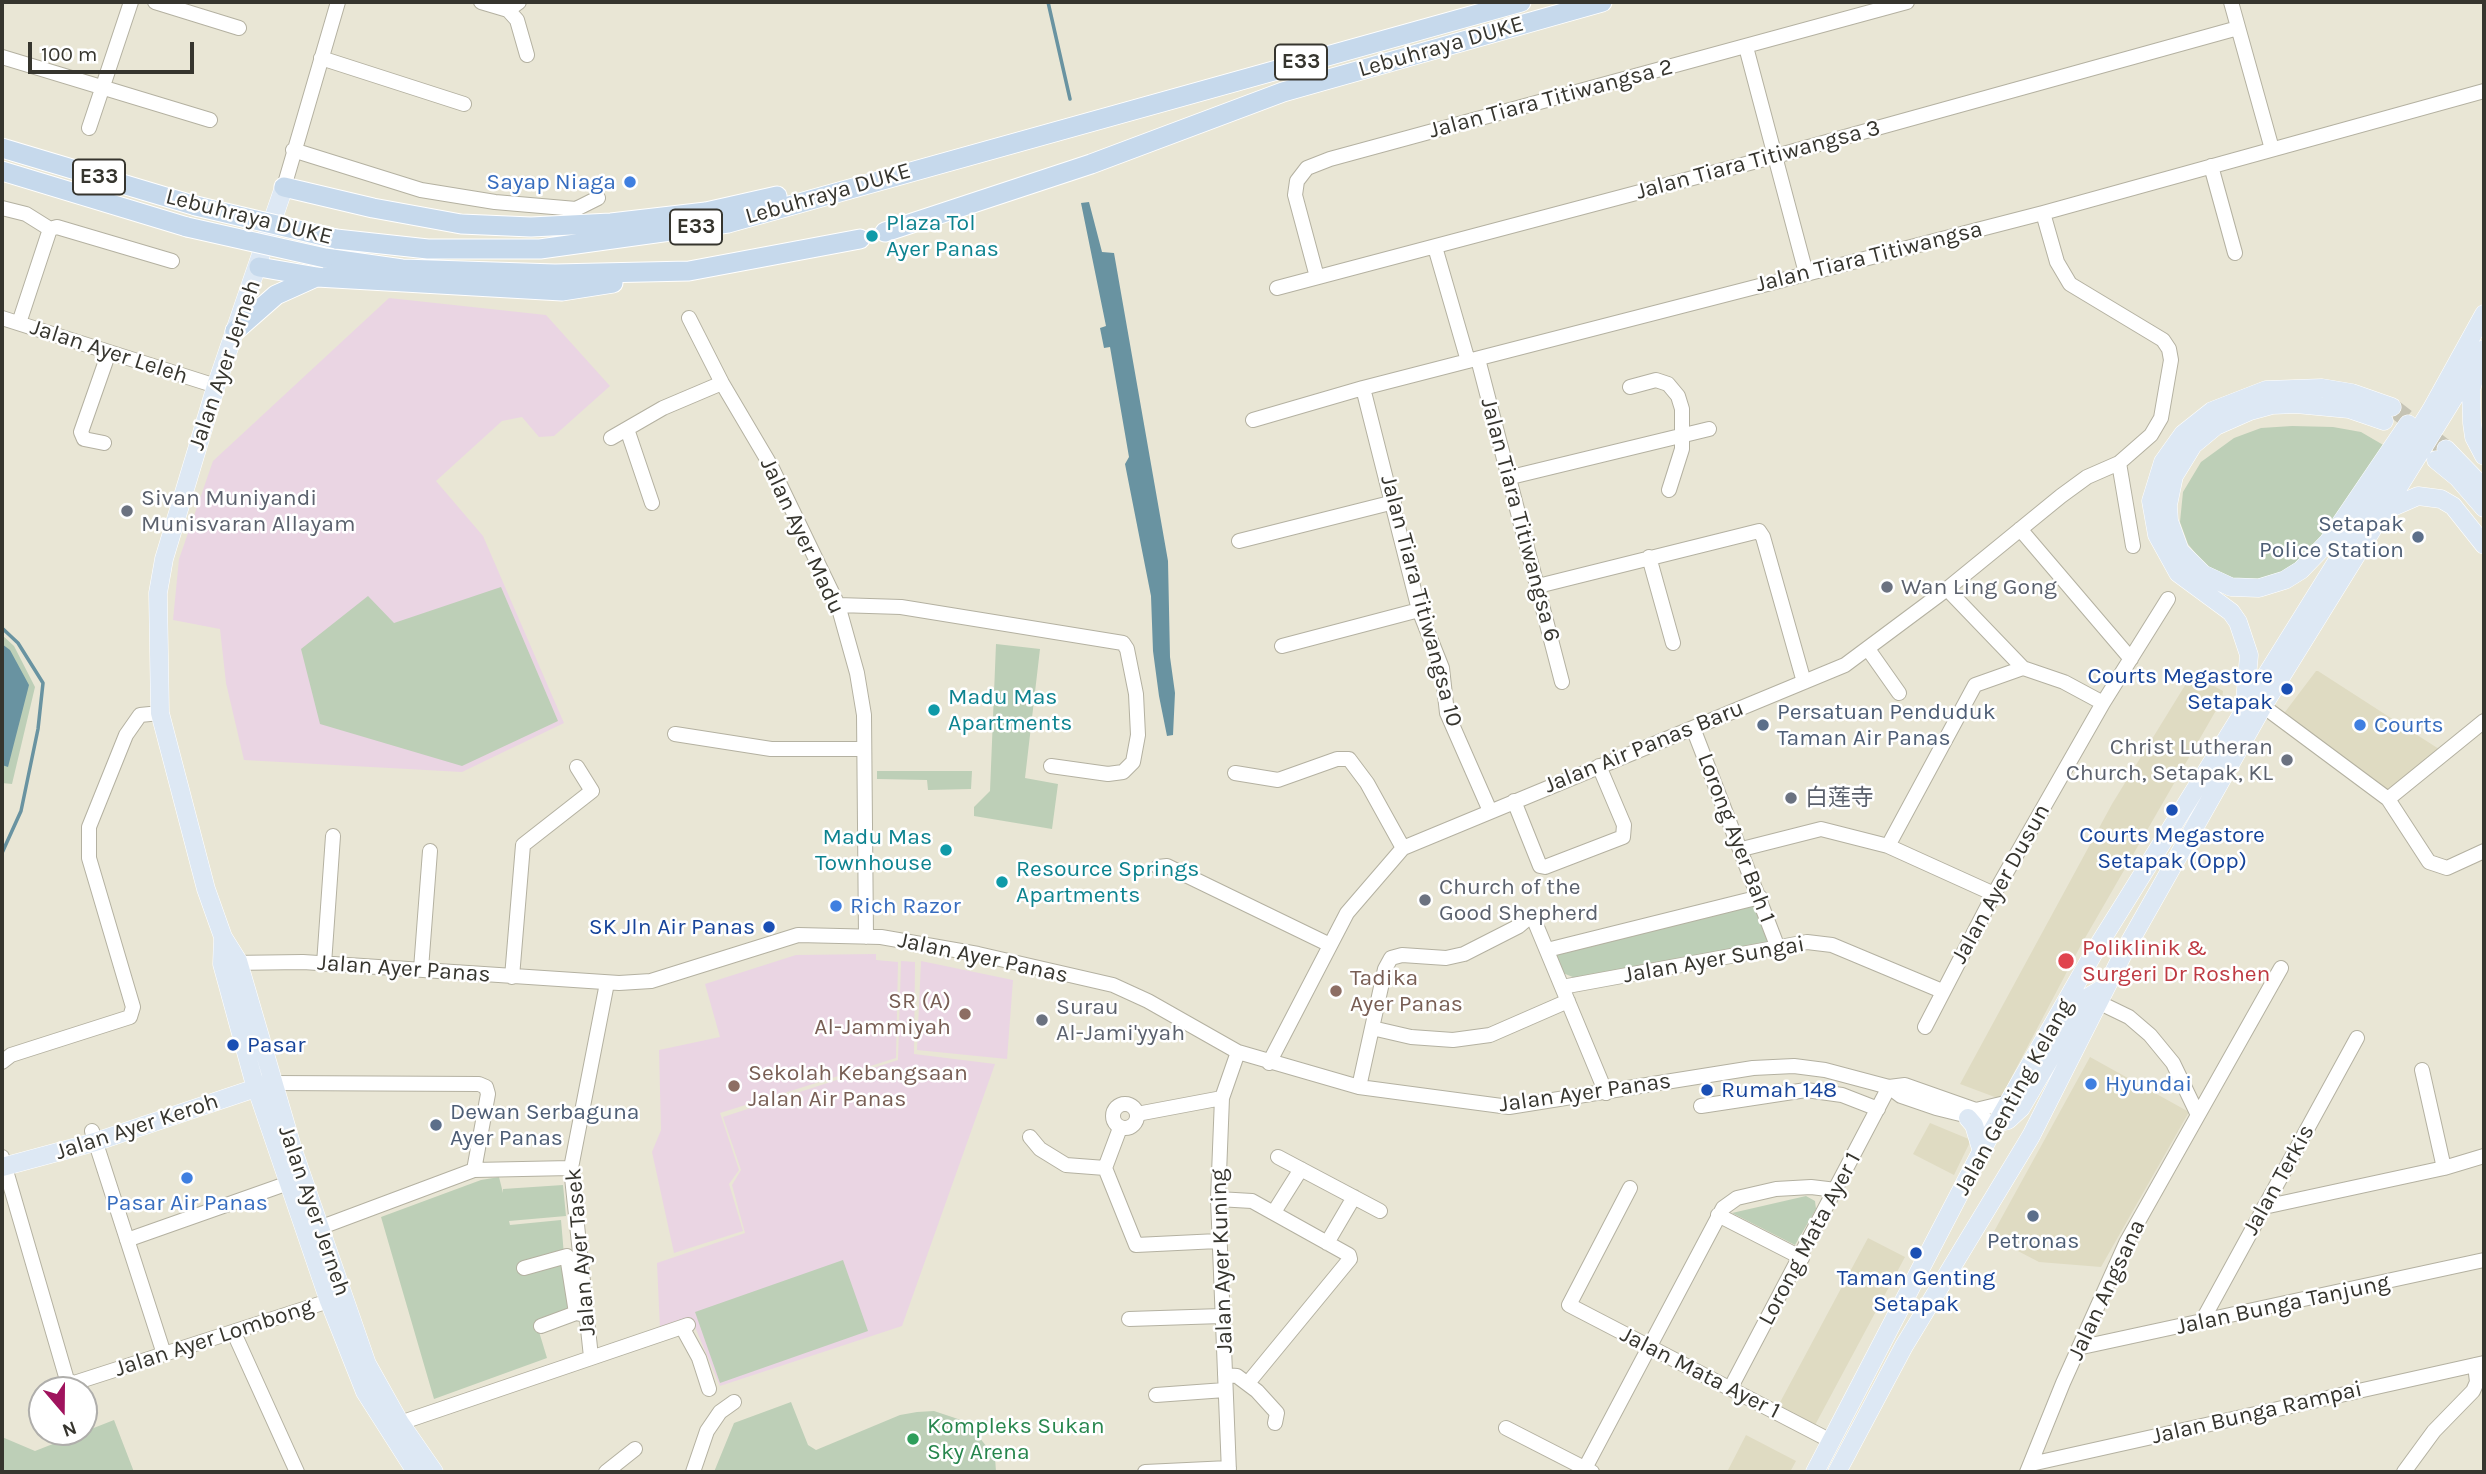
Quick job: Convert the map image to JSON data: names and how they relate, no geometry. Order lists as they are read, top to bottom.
{
  "streets": {
    "highway": ["Lebuhraya DUKE", "E33"],
    "main road": ["Jalan Ayer Jerneh", "Jalan Genting Kelang", "Jalan Ayer Keroh"],
    "street": [
      "Jalan Tiara Titiwangsa 2",
      "Jalan Tiara Titiwangsa 3",
      "Jalan Tiara Titiwangsa",
      "Jalan Ayer Leleh",
      "Jalan Tiara Titiwangsa 6",
      "Jalan Ayer Madu",
      "Jalan Tiara Titiwangsa 10",
      "Jalan Air Panas Baru",
      "Lorong Ayer Bah 1",
      "Jalan Ayer Dusun",
      "Jalan Ayer Panas",
      "Jalan Ayer Sungai",
      "Jalan Terkis",
      "Lorong Mata Ayer 1",
      "Jalan Ayer Tasek",
      "Jalan Ayer Kuning",
      "Jalan Angsana",
      "Jalan Bunga Tanjung",
      "Jalan Ayer Lombong",
      "Jalan Mata Ayer 1",
      "Jalan Bunga Rampai"
    ]
  },
  "crossings": [
    ["Jalan Tiara Titiwangsa 2", "Jalan Tiara Titiwangsa 3"],
    ["Jalan Tiara Titiwangsa 3", "Jalan Tiara Titiwangsa 6"],
    ["Jalan Tiara Titiwangsa", "Jalan Tiara Titiwangsa 6"],
    ["Jalan Tiara Titiwangsa", "Jalan Tiara Titiwangsa 10"],
    ["Jalan Tiara Titiwangsa", "Jalan Air Panas Baru"],
    ["Jalan Ayer Leleh", "Jalan Ayer Jerneh"],
    ["Jalan Ayer Jerneh", "Jalan Ayer Panas"],
    ["Jalan Ayer Jerneh", "Jalan Ayer Keroh"],
    ["Jalan Ayer Jerneh", "Jalan Ayer Lombong"],
    ["Jalan Ayer Madu", "Jalan Ayer Panas"],
    ["Jalan Tiara Titiwangsa 10", "Jalan Air Panas Baru"],
    ["Jalan Air Panas Baru", "Lorong Ayer Bah 1"],
    ["Jalan Air Panas Baru", "Jalan Ayer Panas"],
    ["Lorong Ayer Bah 1", "Jalan Ayer Sungai"],
    ["Jalan Ayer Dusun", "Jalan Ayer Sungai"],
    ["Jalan Ayer Panas", "Jalan Genting Kelang"],
    ["Jalan Ayer Panas", "Lorong Mata Ayer 1"],
    ["Jalan Ayer Panas", "Jalan Ayer Tasek"],
    ["Jalan Ayer Panas", "Jalan Ayer Kuning"],
    ["Jalan Genting Kelang", "Jalan Mata Ayer 1"],
    ["Jalan Ayer Keroh", "Jalan Ayer Lombong"],
    ["Jalan Terkis", "Jalan Bunga Tanjung"],
    ["Lorong Mata Ayer 1", "Jalan Mata Ayer 1"],
    ["Jalan Angsana", "Jalan Bunga Tanjung"],
    ["Jalan Angsana", "Jalan Bunga Rampai"]
  ],
  "places": [
    "Sayap Niaga",
    "Plaza Tol Ayer Panas",
    "Sivan Muniyandi Munisvaran Allayam",
    "Setapak Police Station",
    "Wan Ling Gong",
    "Courts Megastore Setapak",
    "Madu Mas Apartments",
    "Persatuan Penduduk Taman Air Panas",
    "Courts",
    "Christ Lutheran Church, Setapak, KL",
    "白莲寺",
    "Courts Megastore Setapak (Opp)",
    "Madu Mas Townhouse",
    "Resource Springs Apartments",
    "Church of the Good Shepherd",
    "Rich Razor",
    "SK Jln Air Panas",
    "Poliklinik & Surgeri Dr Roshen",
    "Tadika Ayer Panas",
    "SR (A) Al-Jammiyah",
    "Surau Al-Jami'yyah",
    "Pasar",
    "Hyundai",
    "Sekolah Kebangsaan Jalan Air Panas",
    "Rumah 148",
    "Dewan Serbaguna Ayer Panas",
    "Pasar Air Panas",
    "Petronas",
    "Taman Genting Setapak",
    "Kompleks Sukan Sky Arena"
  ],
  "scale_bar": "100 m",
  "north": "bottom"
}
